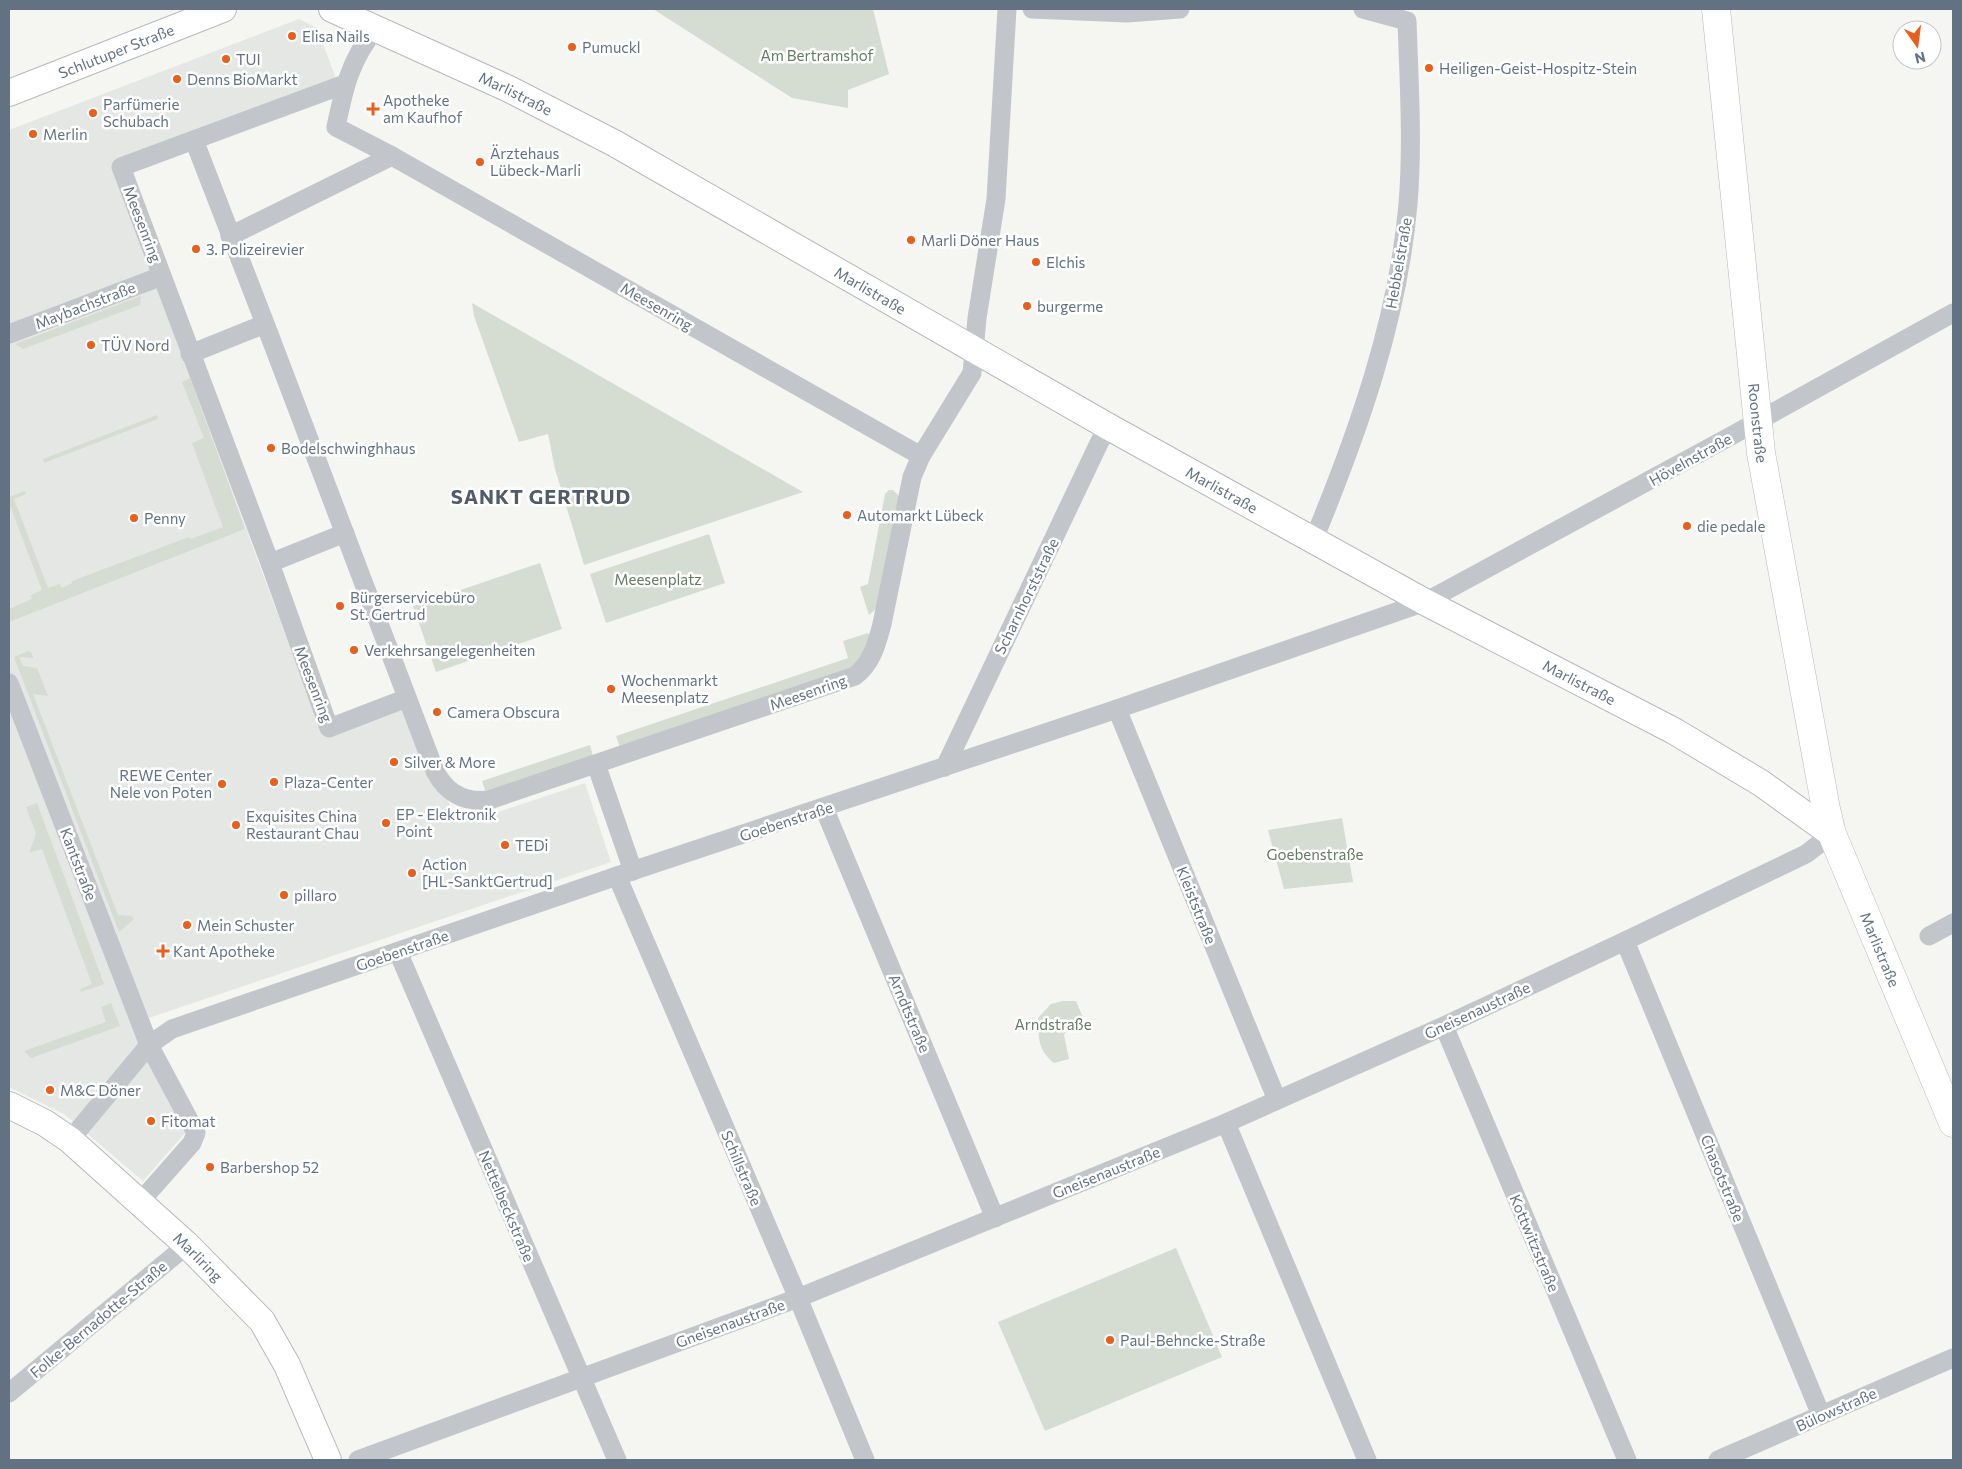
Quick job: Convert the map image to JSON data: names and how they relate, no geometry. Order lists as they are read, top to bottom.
{
  "streets": {
    "main road": [
      "Schlutuper Straße",
      "Marlistraße",
      "Roonstraße",
      "Marliring"
    ],
    "street": [
      "Meesenring",
      "Hebbelstraße",
      "Maybachstraße",
      "Hövelnstraße",
      "Scharnhorststraße",
      "Goebenstraße",
      "Kantstraße",
      "Kleiststraße",
      "Gneisenaustraße",
      "Arndtstraße",
      "Schillstraße",
      "Chasotstraße",
      "Nettelbeckstraße",
      "Kottwitzstraße",
      "Folke-Bernadotte-Straße",
      "Bülowstraße"
    ]
  },
  "crossings": [
    ["Marlistraße", "Meesenring"],
    ["Marlistraße", "Hebbelstraße"],
    ["Marlistraße", "Roonstraße"],
    ["Marlistraße", "Hövelnstraße"],
    ["Marlistraße", "Scharnhorststraße"],
    ["Marlistraße", "Goebenstraße"],
    ["Marlistraße", "Gneisenaustraße"],
    ["Meesenring", "Maybachstraße"],
    ["Roonstraße", "Hövelnstraße"],
    ["Roonstraße", "Gneisenaustraße"],
    ["Hövelnstraße", "Goebenstraße"],
    ["Scharnhorststraße", "Goebenstraße"],
    ["Goebenstraße", "Kantstraße"],
    ["Goebenstraße", "Kleiststraße"],
    ["Goebenstraße", "Arndtstraße"],
    ["Goebenstraße", "Schillstraße"],
    ["Goebenstraße", "Nettelbeckstraße"],
    ["Goebenstraße", "Marliring"],
    ["Kleiststraße", "Gneisenaustraße"],
    ["Gneisenaustraße", "Arndtstraße"],
    ["Gneisenaustraße", "Schillstraße"],
    ["Gneisenaustraße", "Chasotstraße"],
    ["Gneisenaustraße", "Nettelbeckstraße"],
    ["Gneisenaustraße", "Kottwitzstraße"],
    ["Chasotstraße", "Bülowstraße"],
    ["Marliring", "Folke-Bernadotte-Straße"]
  ],
  "districts": ["SANKT GERTRUD"],
  "parks": [
    "Am Bertramshof",
    "Meesenplatz",
    "Goebenstraße",
    "Arndstraße"
  ],
  "places": {
    "other": [
      "Elisa Nails",
      "Pumuckl",
      "TUI",
      "Heiligen-Geist-Hospitz-Stein",
      "Denns BioMarkt",
      "Parfümerie Schubach",
      "Merlin",
      "Ärztehaus Lübeck-Marli",
      "Marli Döner Haus",
      "3. Polizeirevier",
      "Elchis",
      "burgerme",
      "TÜV Nord",
      "Bodelschwinghhaus",
      "Automarkt Lübeck",
      "Penny",
      "die pedale",
      "Bürgerservicebüro St. Gertrud",
      "Verkehrsangelegenheiten",
      "Wochenmarkt Meesenplatz",
      "Camera Obscura",
      "Silver & More",
      "Plaza-Center",
      "REWE Center Nele von Poten",
      "EP - Elektronik Point",
      "Exquisites China Restaurant Chau",
      "TEDi",
      "Action [HL-SanktGertrud]",
      "pillaro",
      "Mein Schuster",
      "M&C Döner",
      "Fitomat",
      "Barbershop 52",
      "Paul-Behncke-Straße"
    ],
    "health": ["Apotheke am Kaufhof", "Kant Apotheke"]
  },
  "north": "bottom"
}
